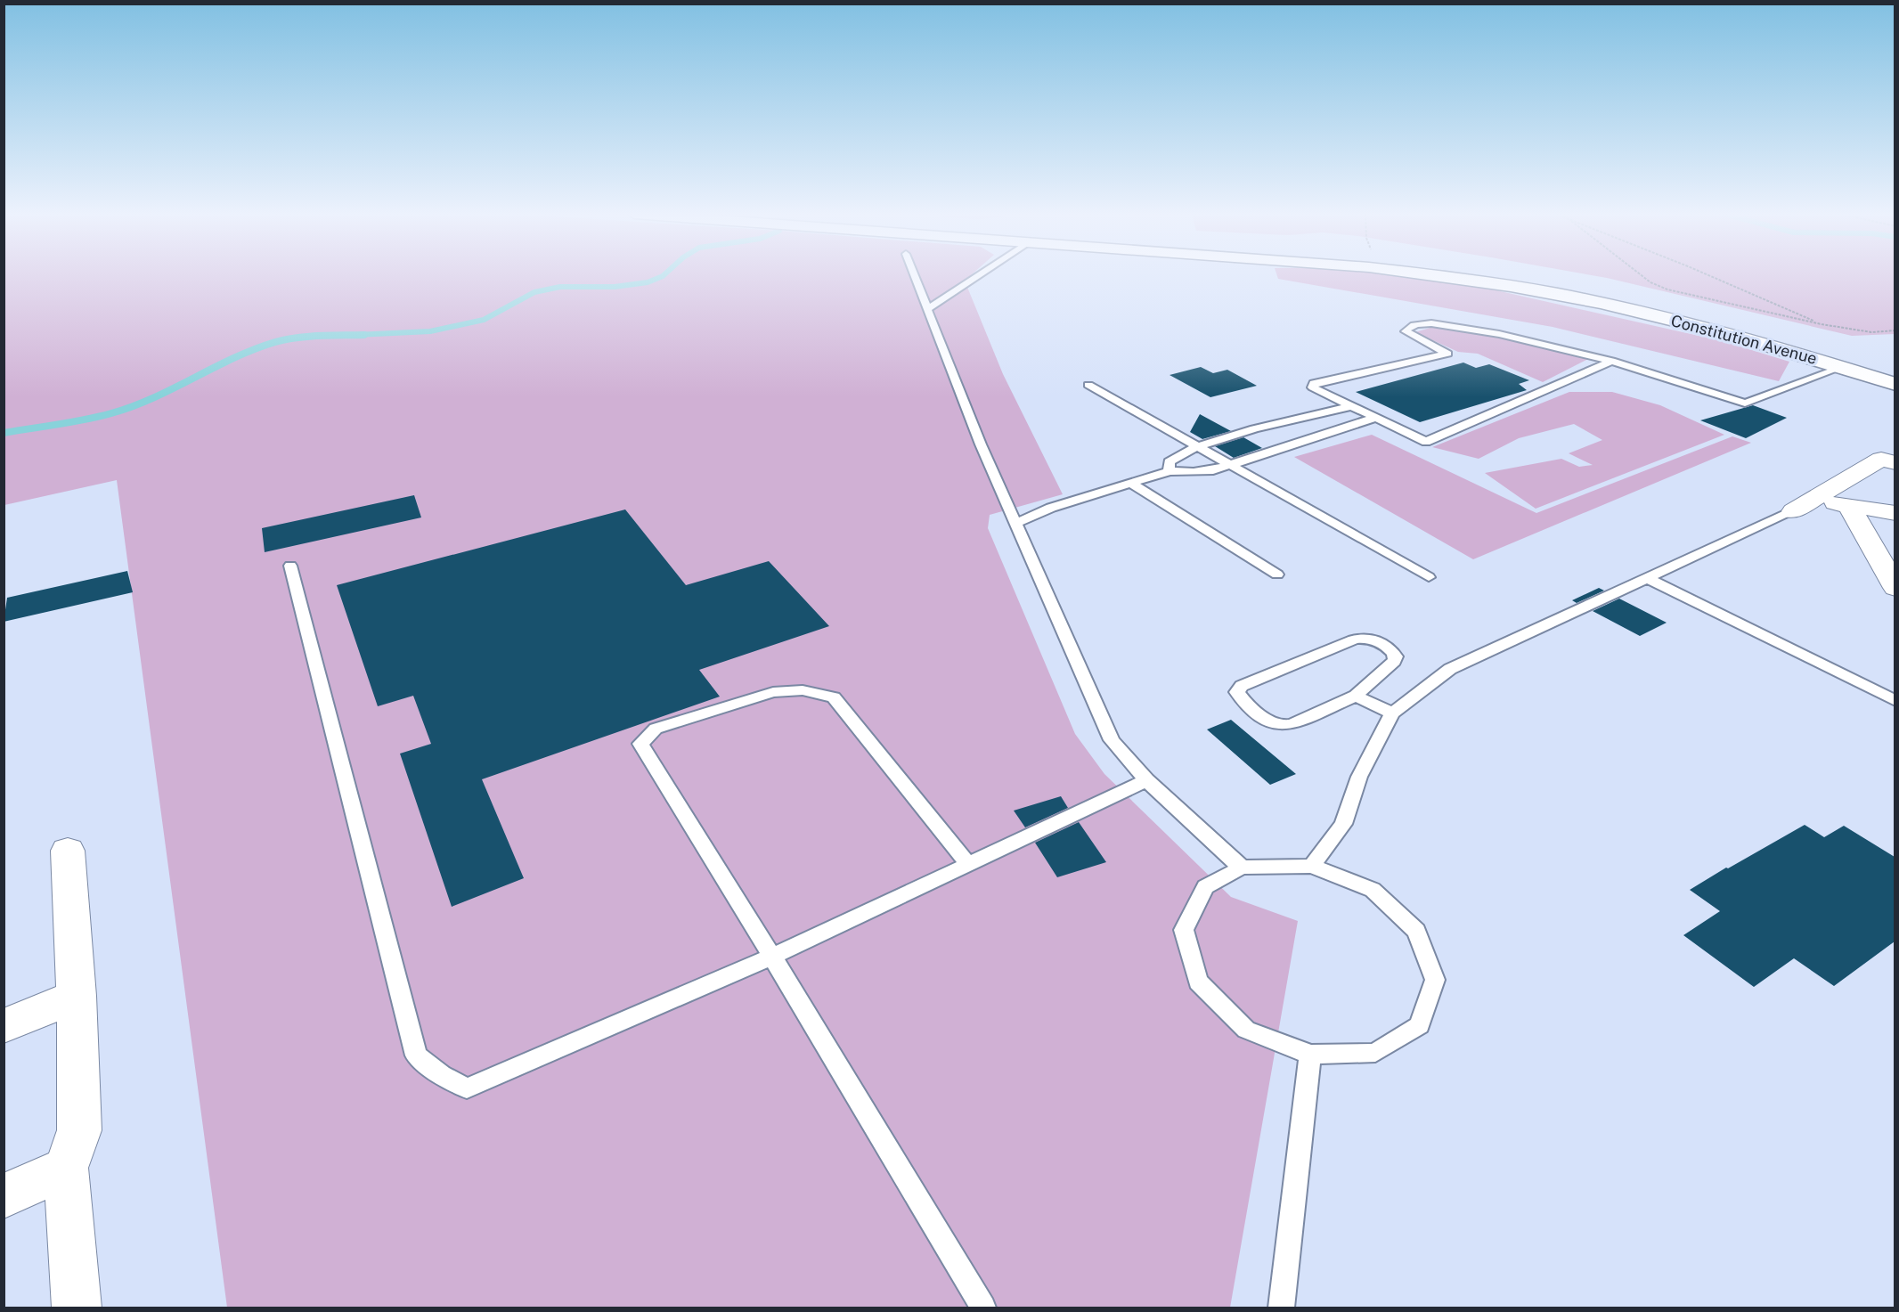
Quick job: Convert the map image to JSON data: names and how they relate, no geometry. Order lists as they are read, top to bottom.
{
  "streets": {
    "main road": ["Constitution Avenue"]
  }
}
